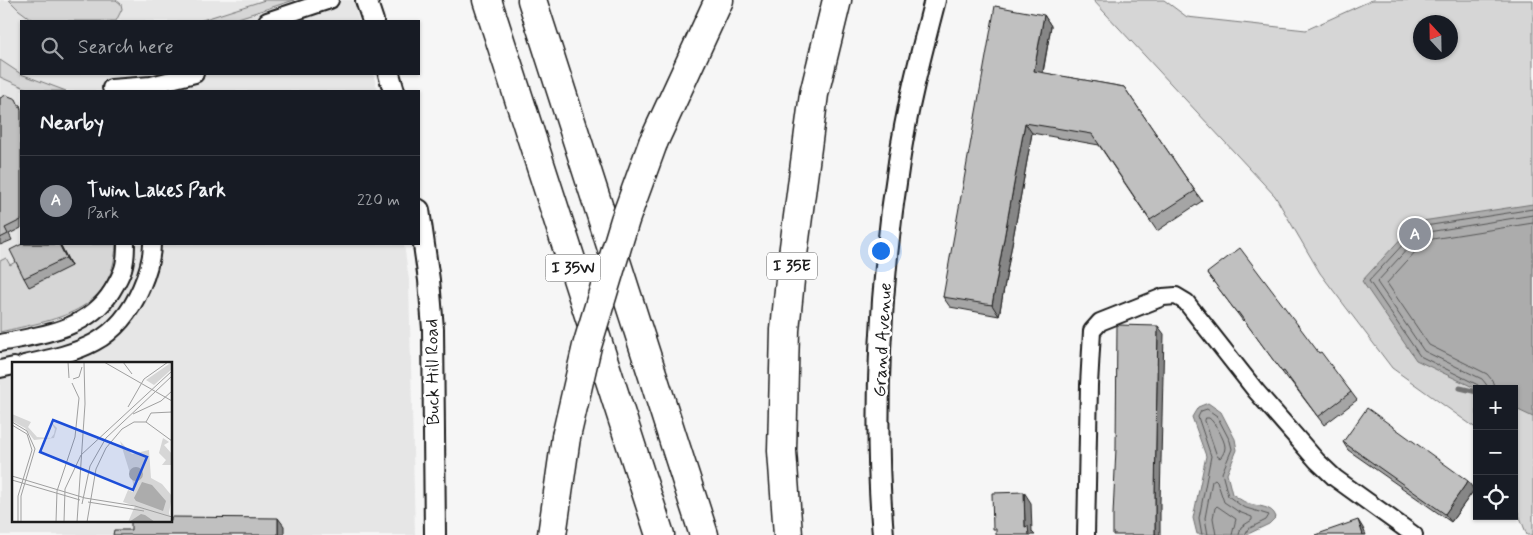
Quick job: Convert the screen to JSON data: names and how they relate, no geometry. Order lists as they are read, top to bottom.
{
  "streets": {
    "highway": ["I 35E", "I 35W"],
    "street": ["Grand Avenue", "Buck Hill Road"]
  },
  "north": "top",
  "page": {
    "search": "Search here",
    "heading": "Nearby",
    "list": [
      {
        "mark": "A",
        "name": "Twin Lakes Park",
        "note": "Park",
        "value": "220 m"
      }
    ],
    "pins": "A",
    "map_buttons": ["+", "−"]
  }
}
